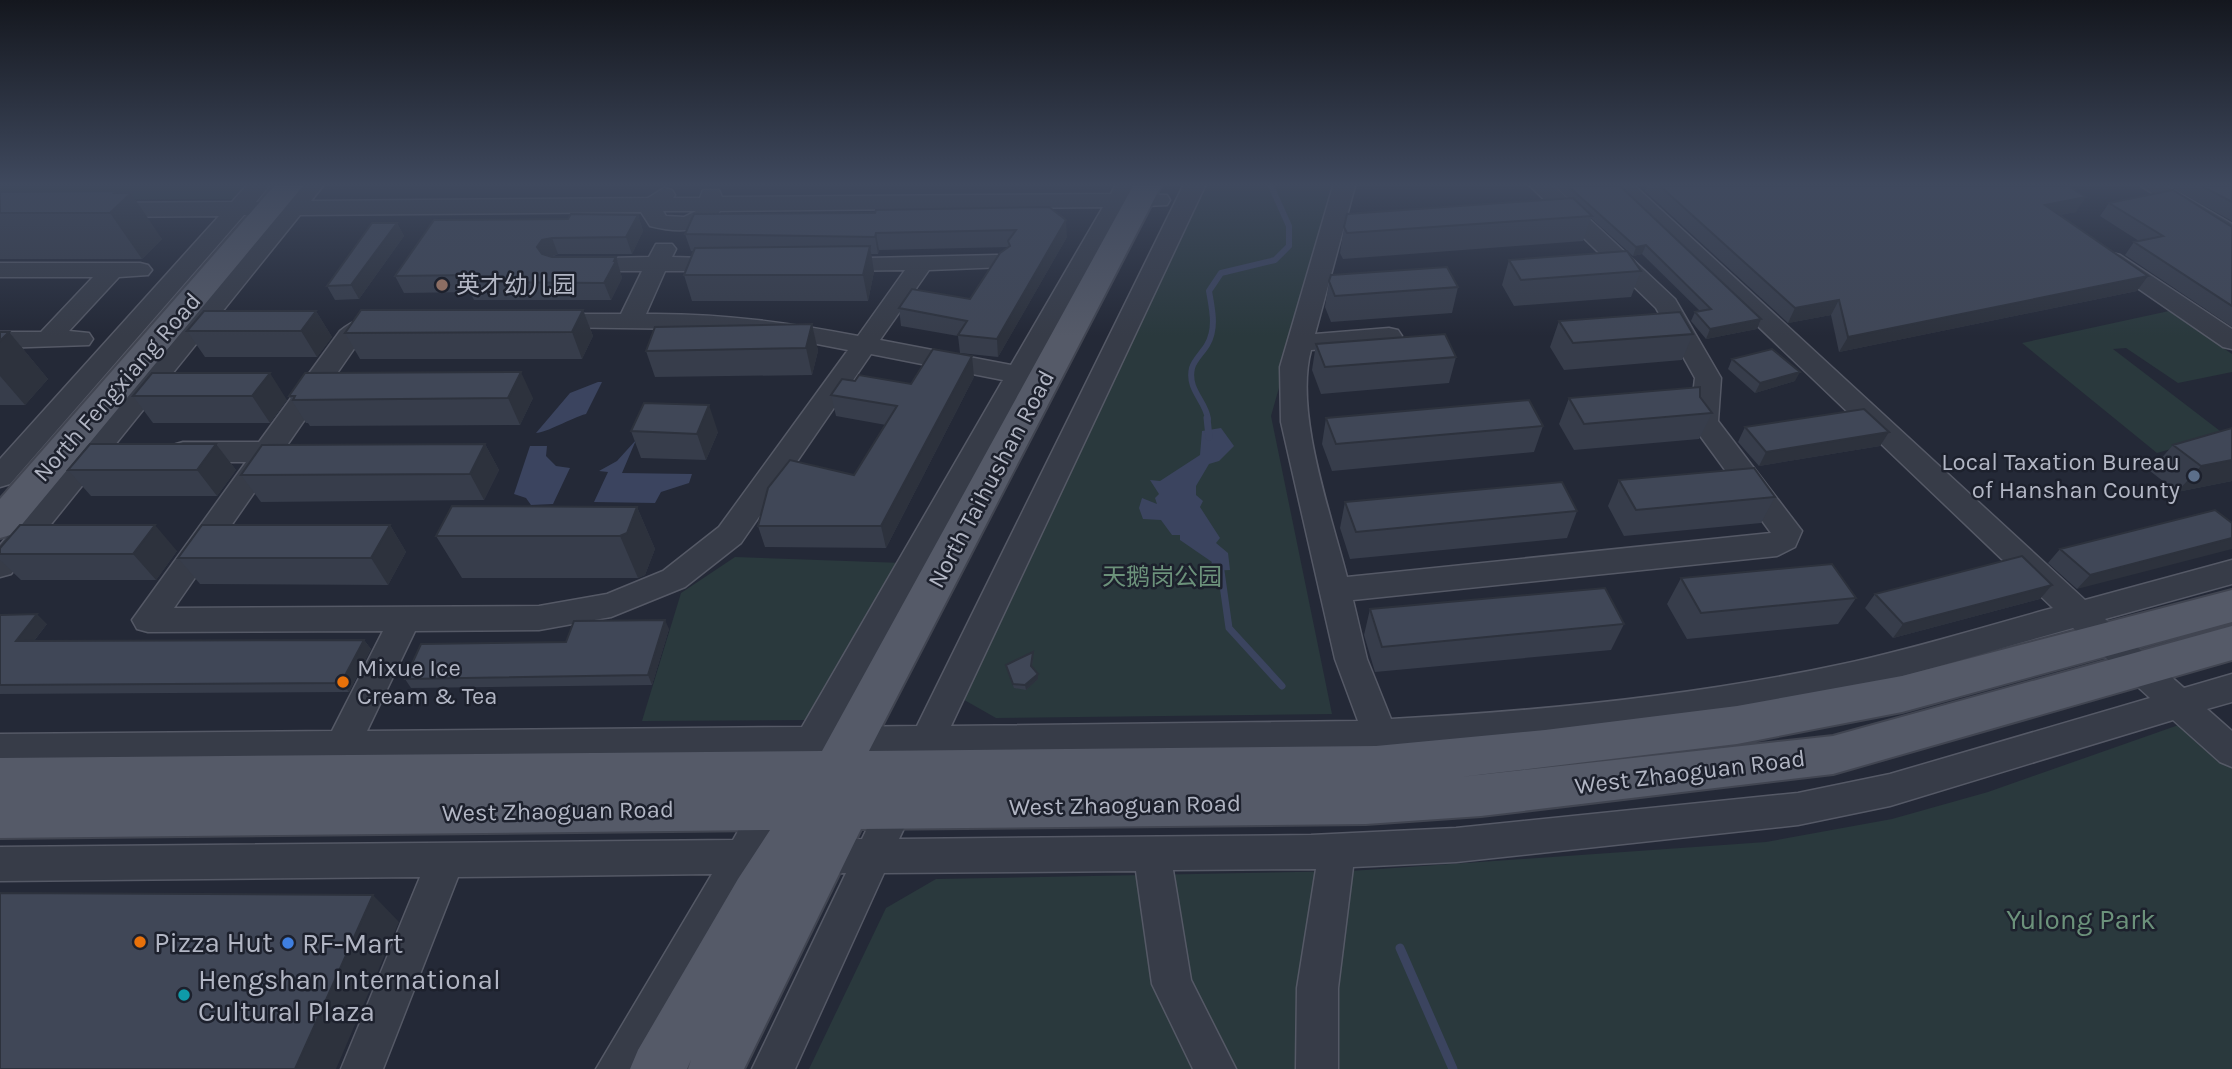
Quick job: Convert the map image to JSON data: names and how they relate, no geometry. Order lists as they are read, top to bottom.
{
  "streets": {
    "main road": ["North Fengxiang Road", "North Taihushan Road", "West Zhaoguan Road"]
  },
  "crossings": [
    ["North Taihushan Road", "West Zhaoguan Road"]
  ],
  "parks": ["天鹅岗公园", "Yulong Park"],
  "places": [
    "英才幼儿园",
    "Local Taxation Bureau of Hanshan County",
    "Mixue Ice Cream & Tea",
    "Pizza Hut",
    "RF-Mart",
    "Hengshan International Cultural Plaza"
  ]
}
